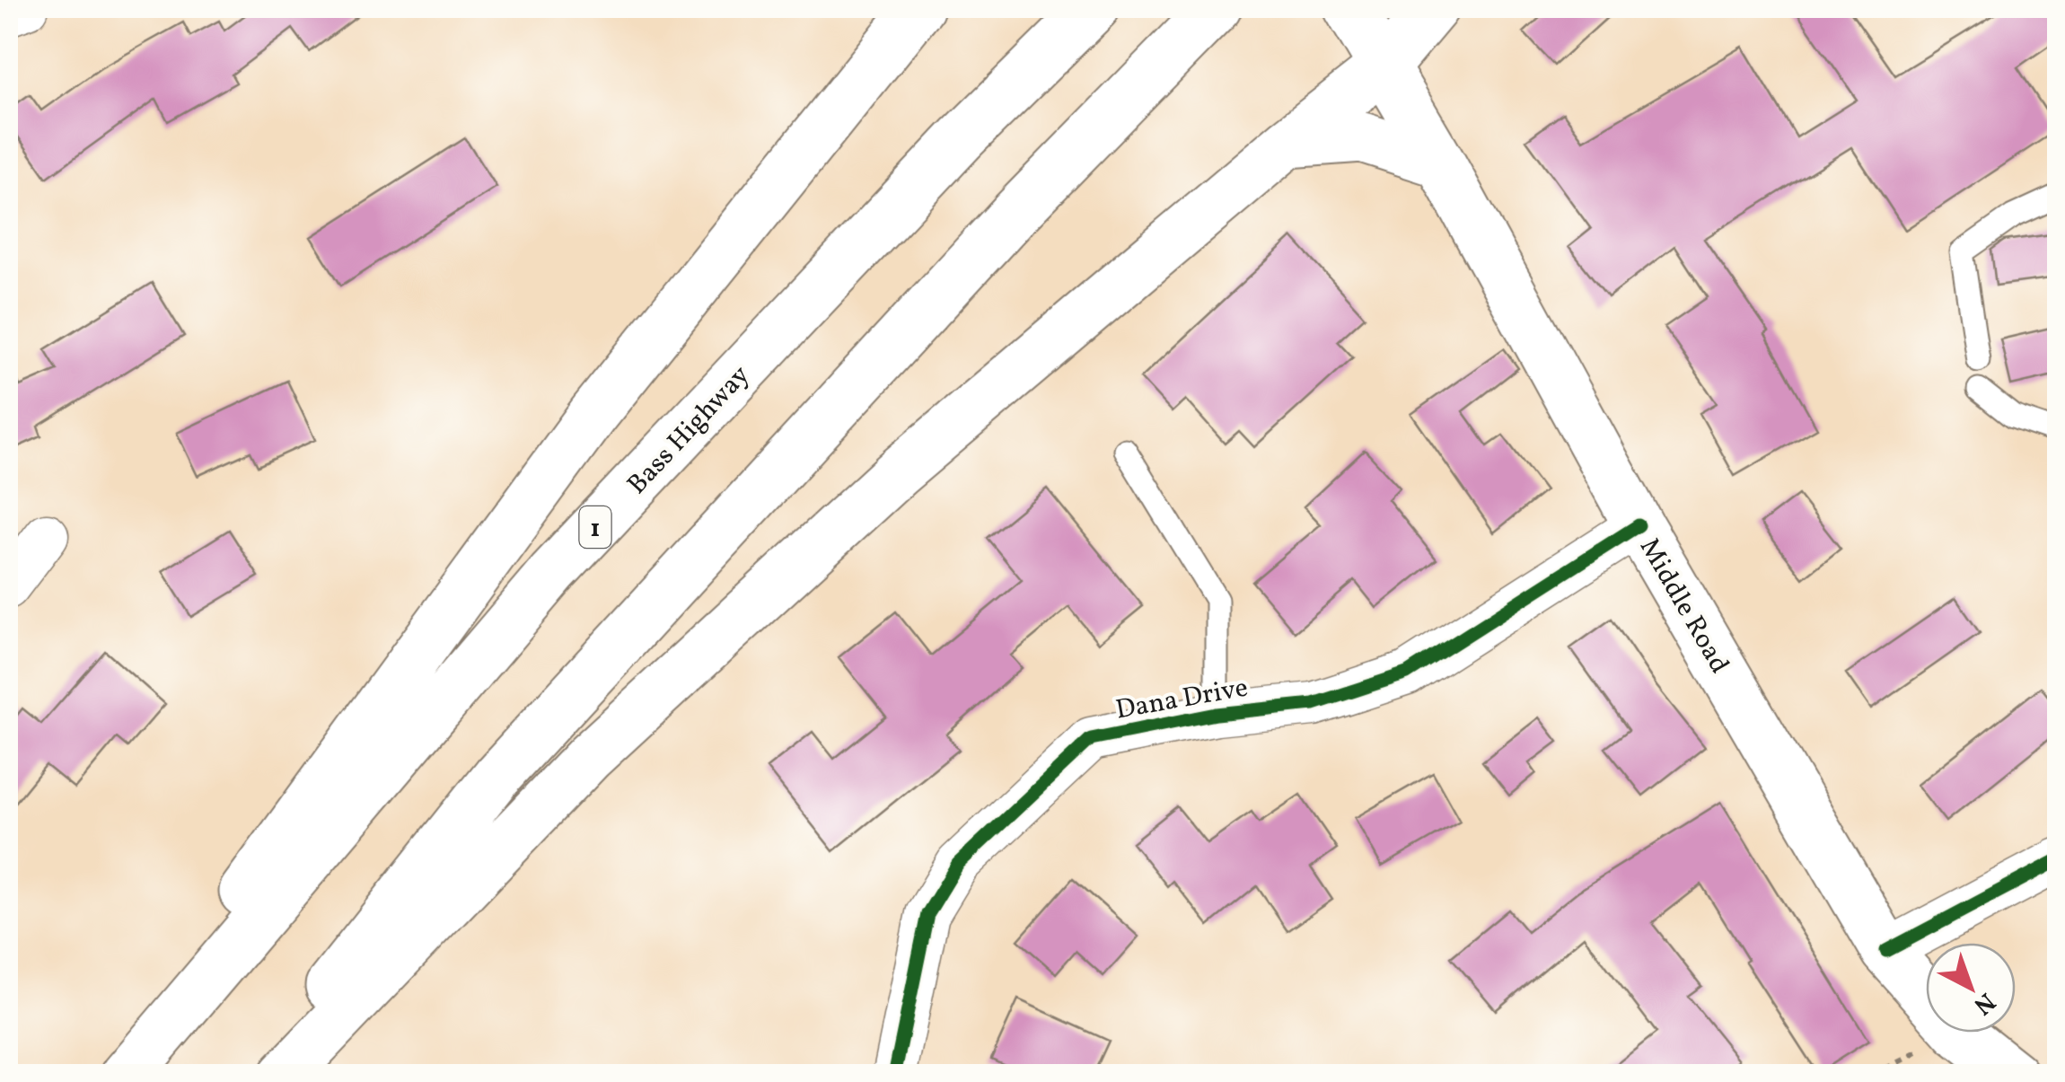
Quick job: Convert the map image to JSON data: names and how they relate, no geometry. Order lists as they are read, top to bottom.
{
  "streets": {
    "main road": ["Bass Highway", "1", "Middle Road"],
    "street": ["Dana Drive"]
  },
  "crossings": [
    ["Middle Road", "Dana Drive"]
  ],
  "north": "bottom right"
}
